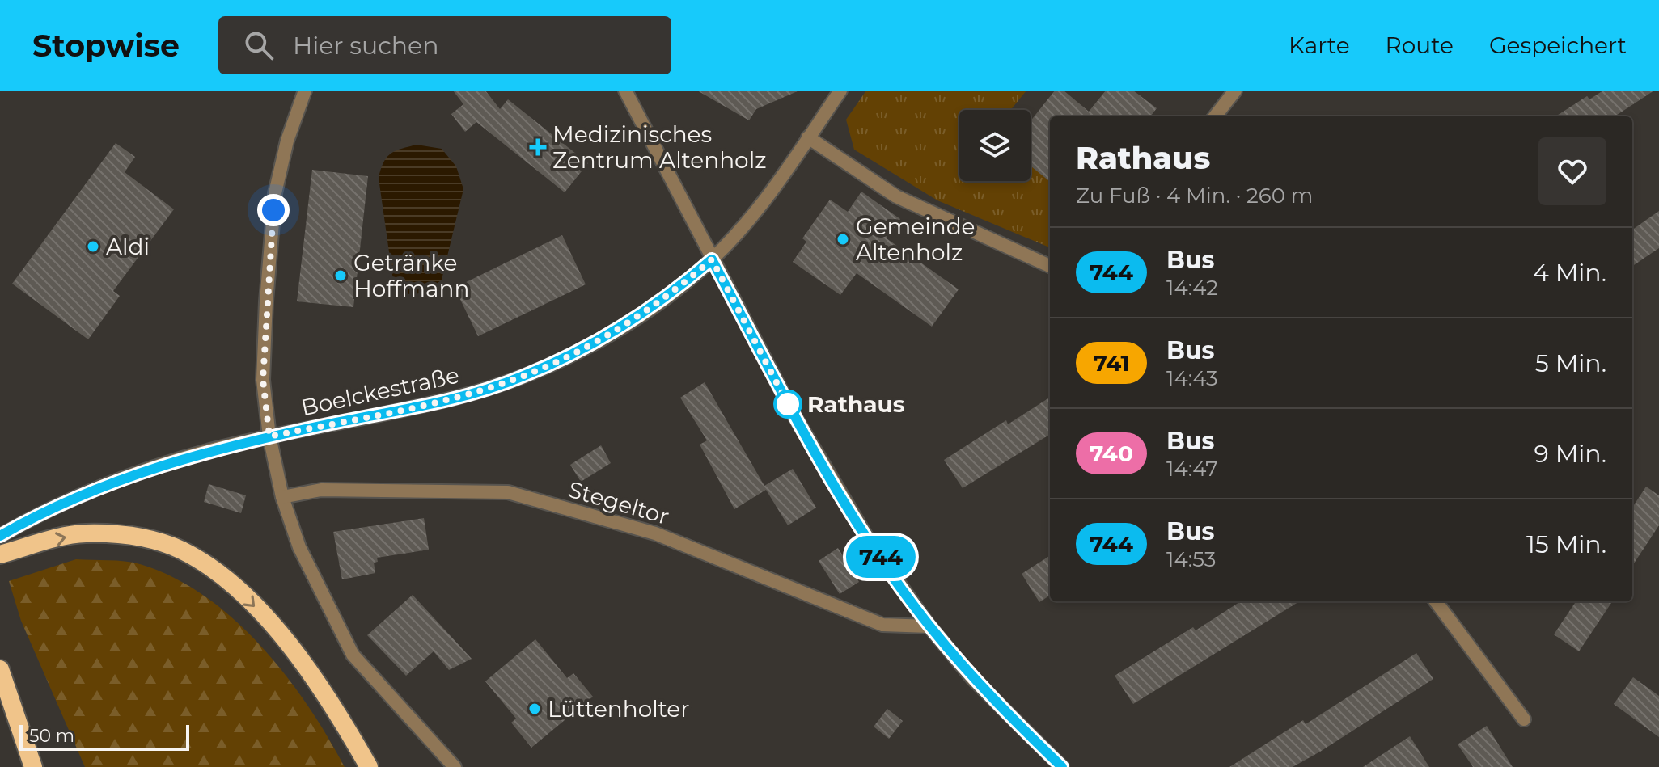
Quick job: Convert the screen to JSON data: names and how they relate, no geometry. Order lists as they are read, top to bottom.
{
  "streets": {
    "street": ["Boelckestraße", "Stegeltor"]
  },
  "places": {
    "health": ["Medizinisches Zentrum Altenholz"],
    "other": [
      "Gemeinde Altenholz",
      "Aldi",
      "Getränke Hoffmann",
      "Rathaus",
      "Lüttenholter"
    ]
  },
  "lines": ["bus line 744"],
  "scale_bar": "50 m",
  "page": {
    "header": "Stopwise",
    "search": "Hier suchen",
    "nav": ["Karte", "Route", "Gespeichert"],
    "on_map": "744",
    "heading": ["Rathaus", "Zu Fuß · 4 Min. · 260 m"],
    "list": [
      {
        "mark": "744",
        "name": "Bus",
        "note": "14:42",
        "value": "4 Min."
      },
      {
        "mark": "741",
        "name": "Bus",
        "note": "14:43",
        "value": "5 Min."
      },
      {
        "mark": "740",
        "name": "Bus",
        "note": "14:47",
        "value": "9 Min."
      },
      {
        "mark": "744",
        "name": "Bus",
        "note": "14:53",
        "value": "15 Min."
      }
    ],
    "scale": "50 m"
  }
}
